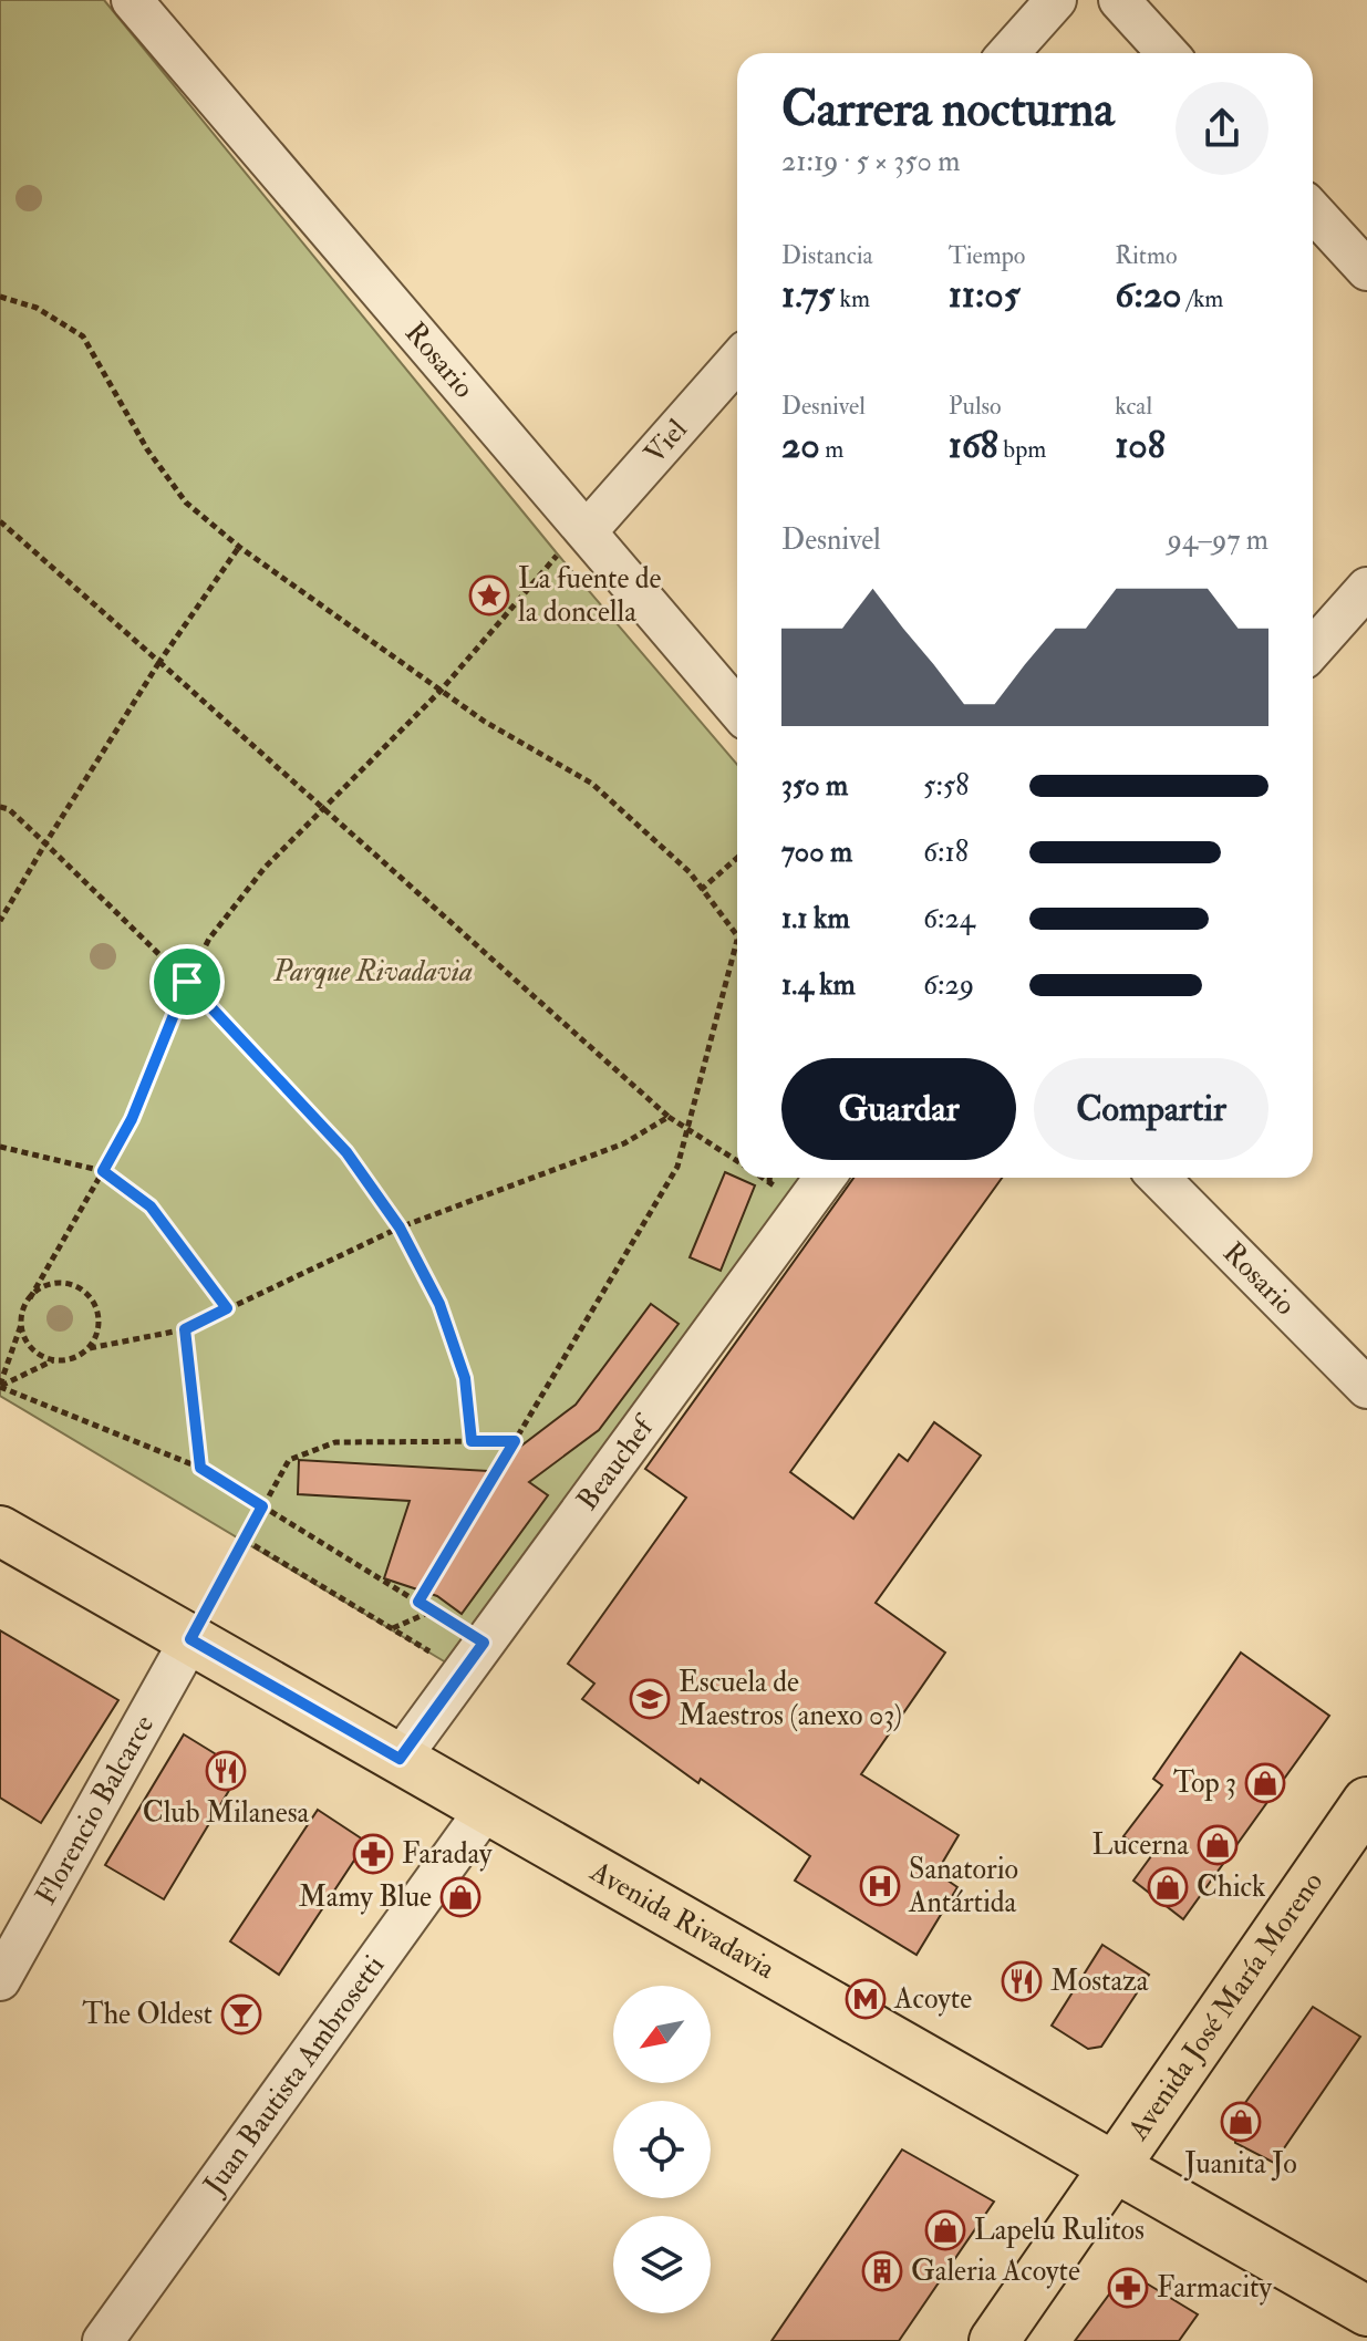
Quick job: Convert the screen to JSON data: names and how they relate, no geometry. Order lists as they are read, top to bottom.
{
  "streets": {
    "main road": ["Avenida Rivadavia", "Avenida José María Moreno"],
    "street": [
      "Rosario",
      "Viel",
      "Beauchef",
      "Florencio Balcarce",
      "Juan Bautista Ambrosetti"
    ]
  },
  "crossings": [
    ["Rosario", "Viel"],
    ["Beauchef", "Avenida Rivadavia"],
    ["Florencio Balcarce", "Avenida Rivadavia"],
    ["Avenida Rivadavia", "Avenida José María Moreno"],
    ["Avenida Rivadavia", "Juan Bautista Ambrosetti"]
  ],
  "parks": ["Parque Rivadavia"],
  "places": {
    "place": ["La fuente de la doncella"],
    "school or university": ["Escuela de Maestros (anexo 03)"],
    "restaurant": ["Club Milanesa", "Mostaza"],
    "shop": [
      "Top 3",
      "Lucerna",
      "Chick",
      "Mamy Blue",
      "Juanita Jo",
      "Lapelu Rulitos"
    ],
    "pharmacy": ["Faraday", "Farmacity"],
    "hospital": ["Sanatorio Antártida"],
    "metro station": ["Acoyte"],
    "bar": ["The Oldest"],
    "building": ["Galeria Acoyte"]
  },
  "north": "bottom left",
  "page": {
    "heading": ["Carrera nocturna", "21:19 · 5 × 350 m"],
    "stats": [
      ["Distancia", "1.75 km"],
      ["Tiempo", "11:05"],
      ["Ritmo", "6:20 /km"],
      ["Desnivel", "20 m"],
      ["Pulso", "168 bpm"],
      ["kcal", "108"]
    ],
    "chart": ["Desnivel", "94–97 m"],
    "list": [
      {
        "name": "350 m",
        "note": "5:58"
      },
      {
        "name": "700 m",
        "note": "6:18"
      },
      {
        "name": "1.1 km",
        "note": "6:24"
      },
      {
        "name": "1.4 km",
        "note": "6:29"
      }
    ],
    "buttons": ["Guardar", "Compartir"]
  }
}
